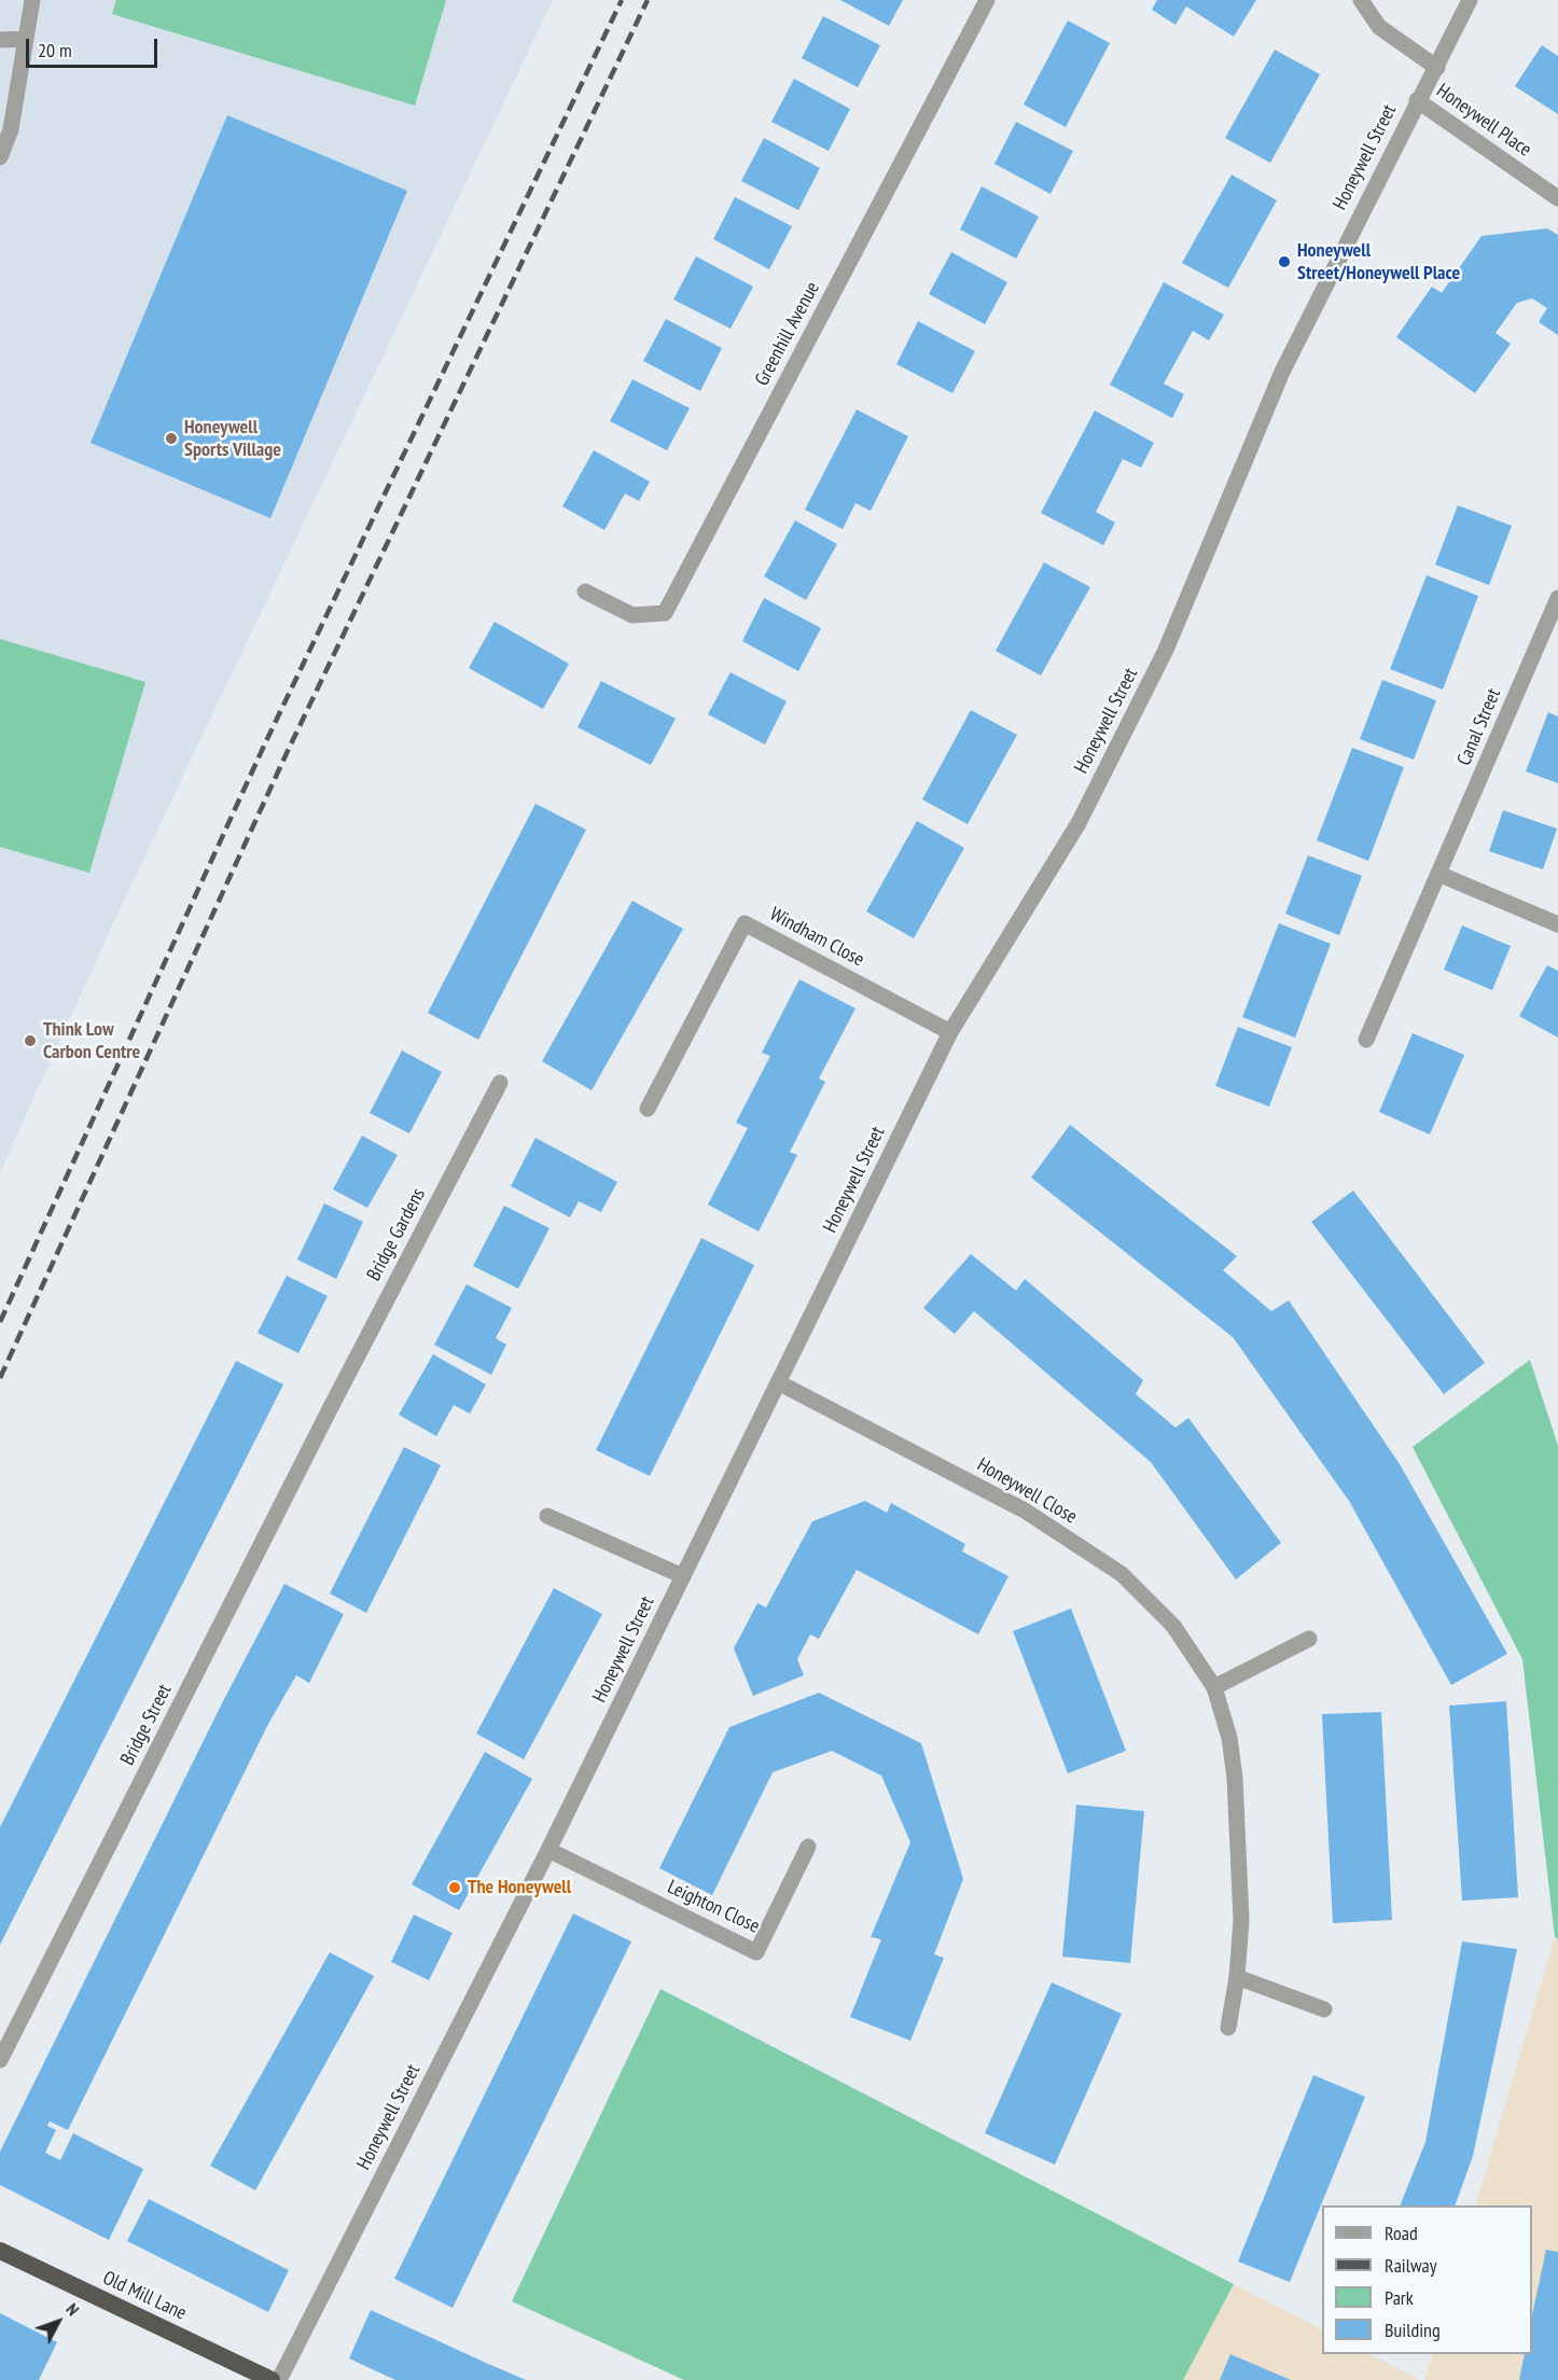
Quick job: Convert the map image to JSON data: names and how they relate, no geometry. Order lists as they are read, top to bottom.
{
  "streets": {
    "highway": ["Old Mill Lane"],
    "street": [
      "Honeywell Place",
      "Honeywell Street",
      "Greenhill Avenue",
      "Canal Street",
      "Windham Close",
      "Bridge Gardens",
      "Honeywell Close",
      "Bridge Street",
      "Leighton Close"
    ]
  },
  "crossings": [
    ["Honeywell Place", "Honeywell Street"],
    ["Honeywell Street", "Windham Close"],
    ["Honeywell Street", "Honeywell Close"],
    ["Honeywell Street", "Leighton Close"],
    ["Bridge Gardens", "Bridge Street"]
  ],
  "places": [
    "Honeywell Street/Honeywell Place",
    "Honeywell Sports Village",
    "Think Low Carbon Centre",
    "The Honeywell"
  ],
  "legend": [
    "Road",
    "Railway",
    "Park",
    "Building"
  ],
  "scale_bar": "20 m",
  "north": "top right"
}
